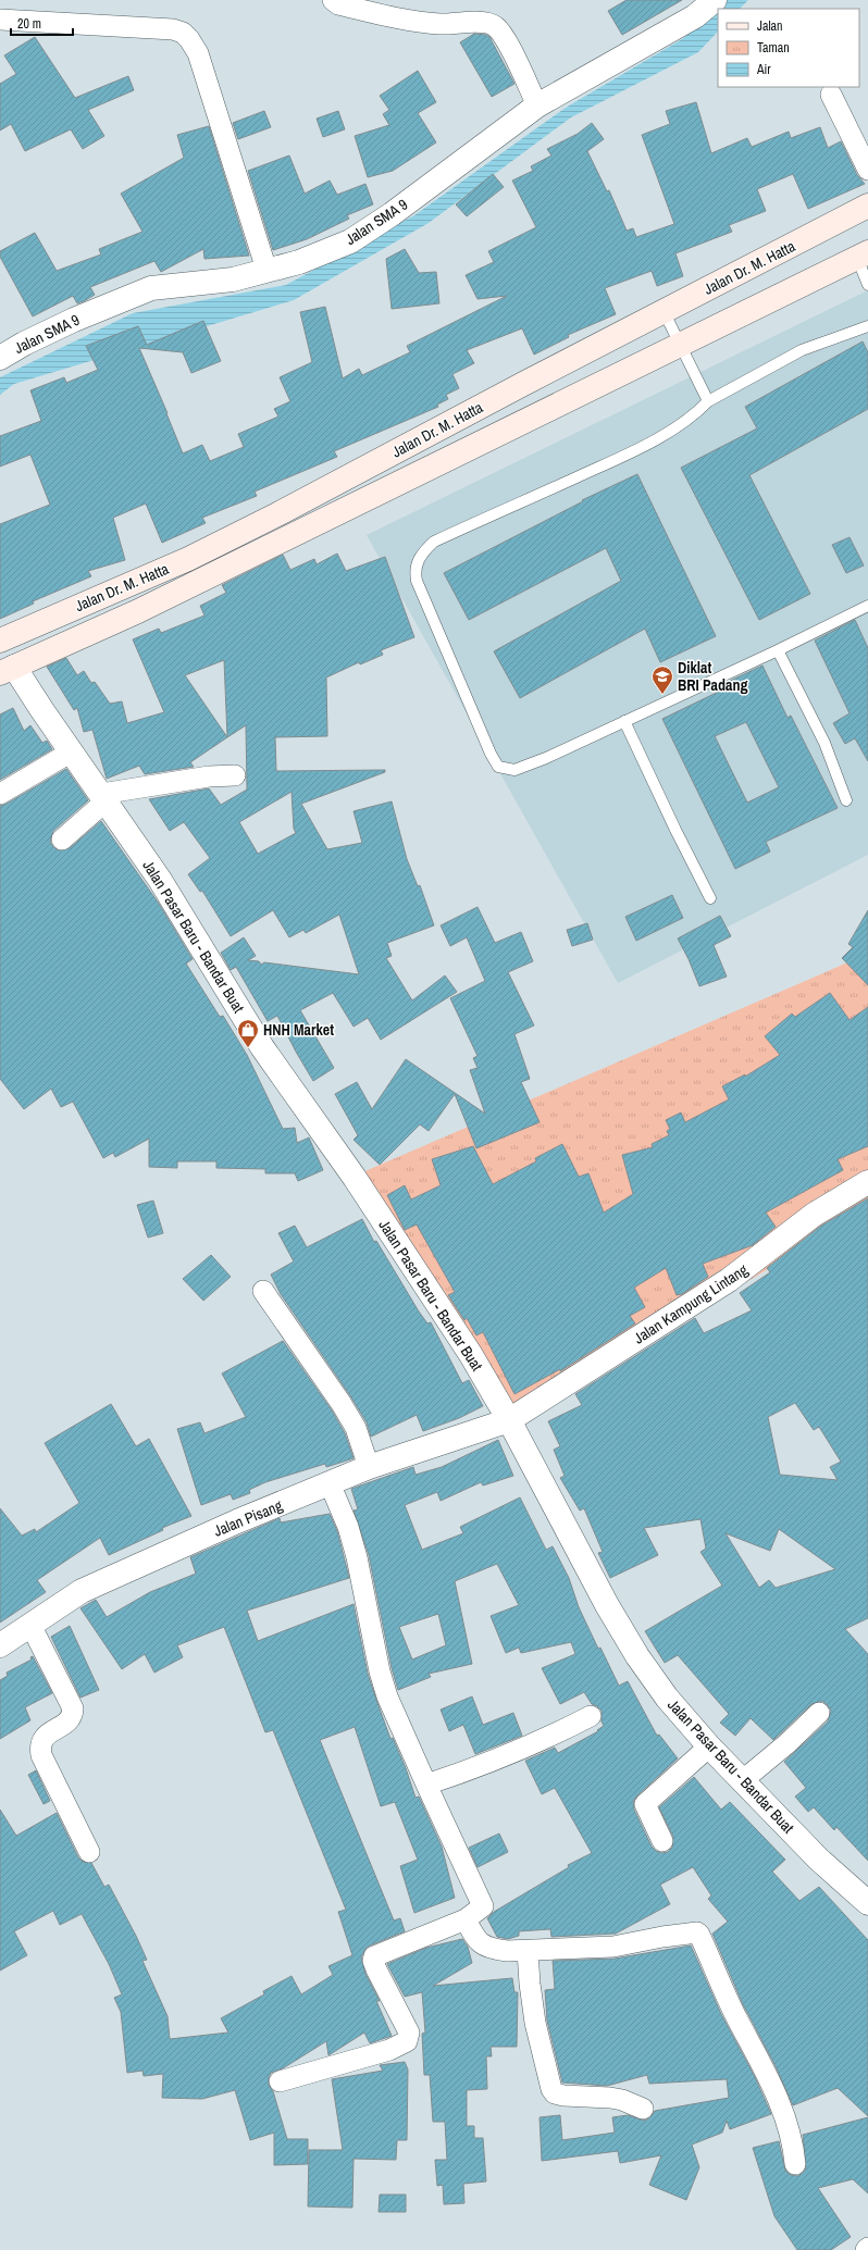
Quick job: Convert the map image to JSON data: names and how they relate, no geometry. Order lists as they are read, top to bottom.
{
  "streets": {
    "main road": ["Jalan Dr. M. Hatta"],
    "street": [
      "Jalan SMA 9",
      "Jalan Pasar Baru - Bandar Buat",
      "Jalan Kampung Lintang",
      "Jalan Pisang"
    ]
  },
  "crossings": [
    ["Jalan Dr. M. Hatta", "Jalan Pasar Baru - Bandar Buat"],
    ["Jalan Pasar Baru - Bandar Buat", "Jalan Kampung Lintang"],
    ["Jalan Pasar Baru - Bandar Buat", "Jalan Pisang"],
    ["Jalan Kampung Lintang", "Jalan Pisang"]
  ],
  "places": {
    "school or university": ["Diklat BRI Padang"],
    "shop": ["HNH Market"]
  },
  "legend": ["Jalan", "Taman", "Air"],
  "scale_bar": "20 m"
}
